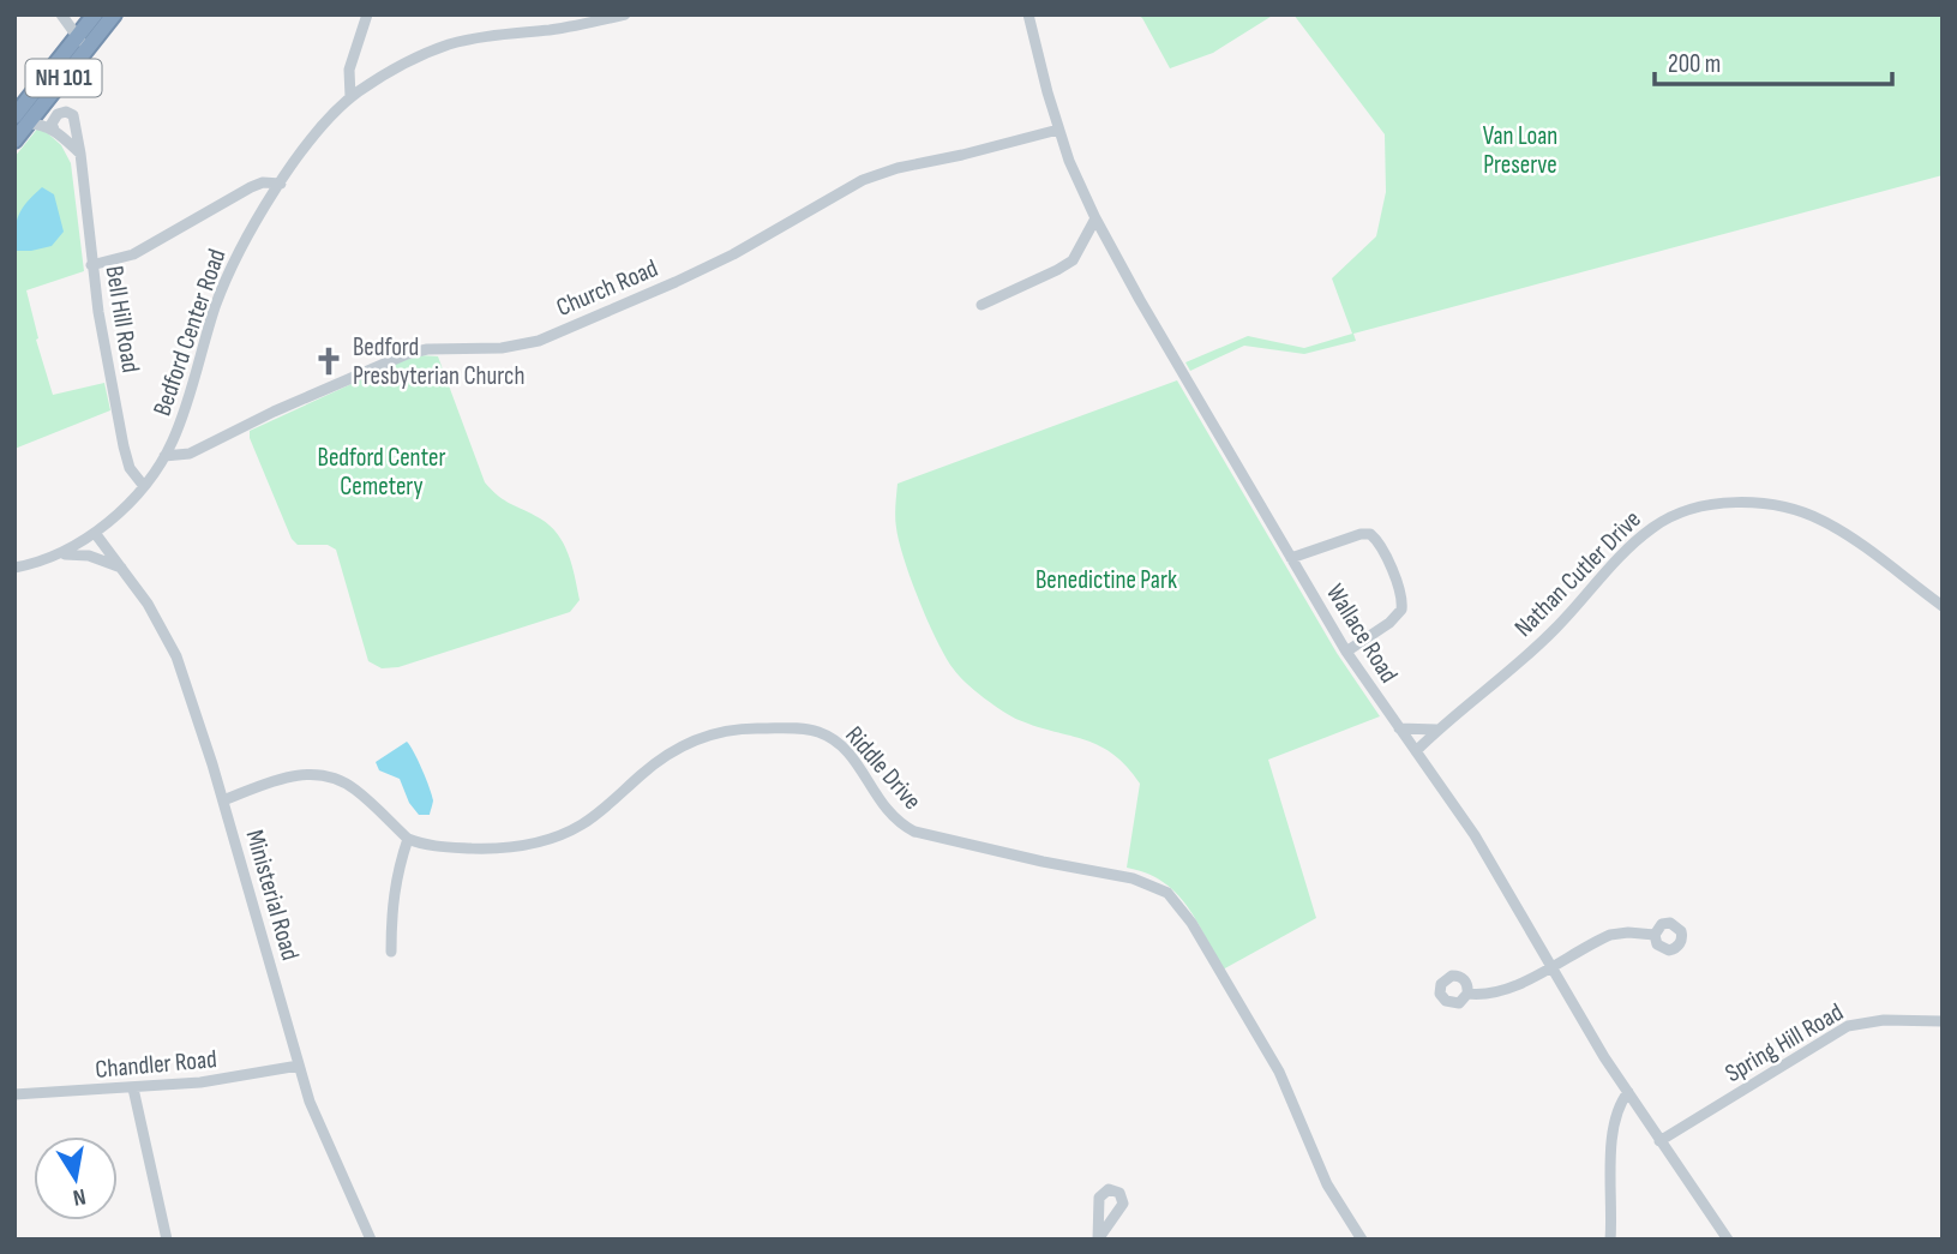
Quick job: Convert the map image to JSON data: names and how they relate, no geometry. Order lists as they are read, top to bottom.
{
  "streets": {
    "highway": ["NH 101"],
    "street": [
      "Church Road",
      "Bell Hill Road",
      "Bedford Center Road",
      "Nathan Cutler Drive",
      "Wallace Road",
      "Riddle Drive",
      "Ministerial Road",
      "Spring Hill Road",
      "Chandler Road"
    ]
  },
  "crossings": [
    ["NH 101", "Bell Hill Road"],
    ["Church Road", "Bedford Center Road"],
    ["Church Road", "Wallace Road"],
    ["Bell Hill Road", "Bedford Center Road"],
    ["Bedford Center Road", "Ministerial Road"],
    ["Nathan Cutler Drive", "Wallace Road"],
    ["Wallace Road", "Spring Hill Road"],
    ["Ministerial Road", "Chandler Road"]
  ],
  "parks": ["Van Loan Preserve", "Bedford Center Cemetery", "Benedictine Park"],
  "places": {
    "church": ["Bedford Presbyterian Church"]
  },
  "scale_bar": "200 m",
  "north": "bottom"
}
